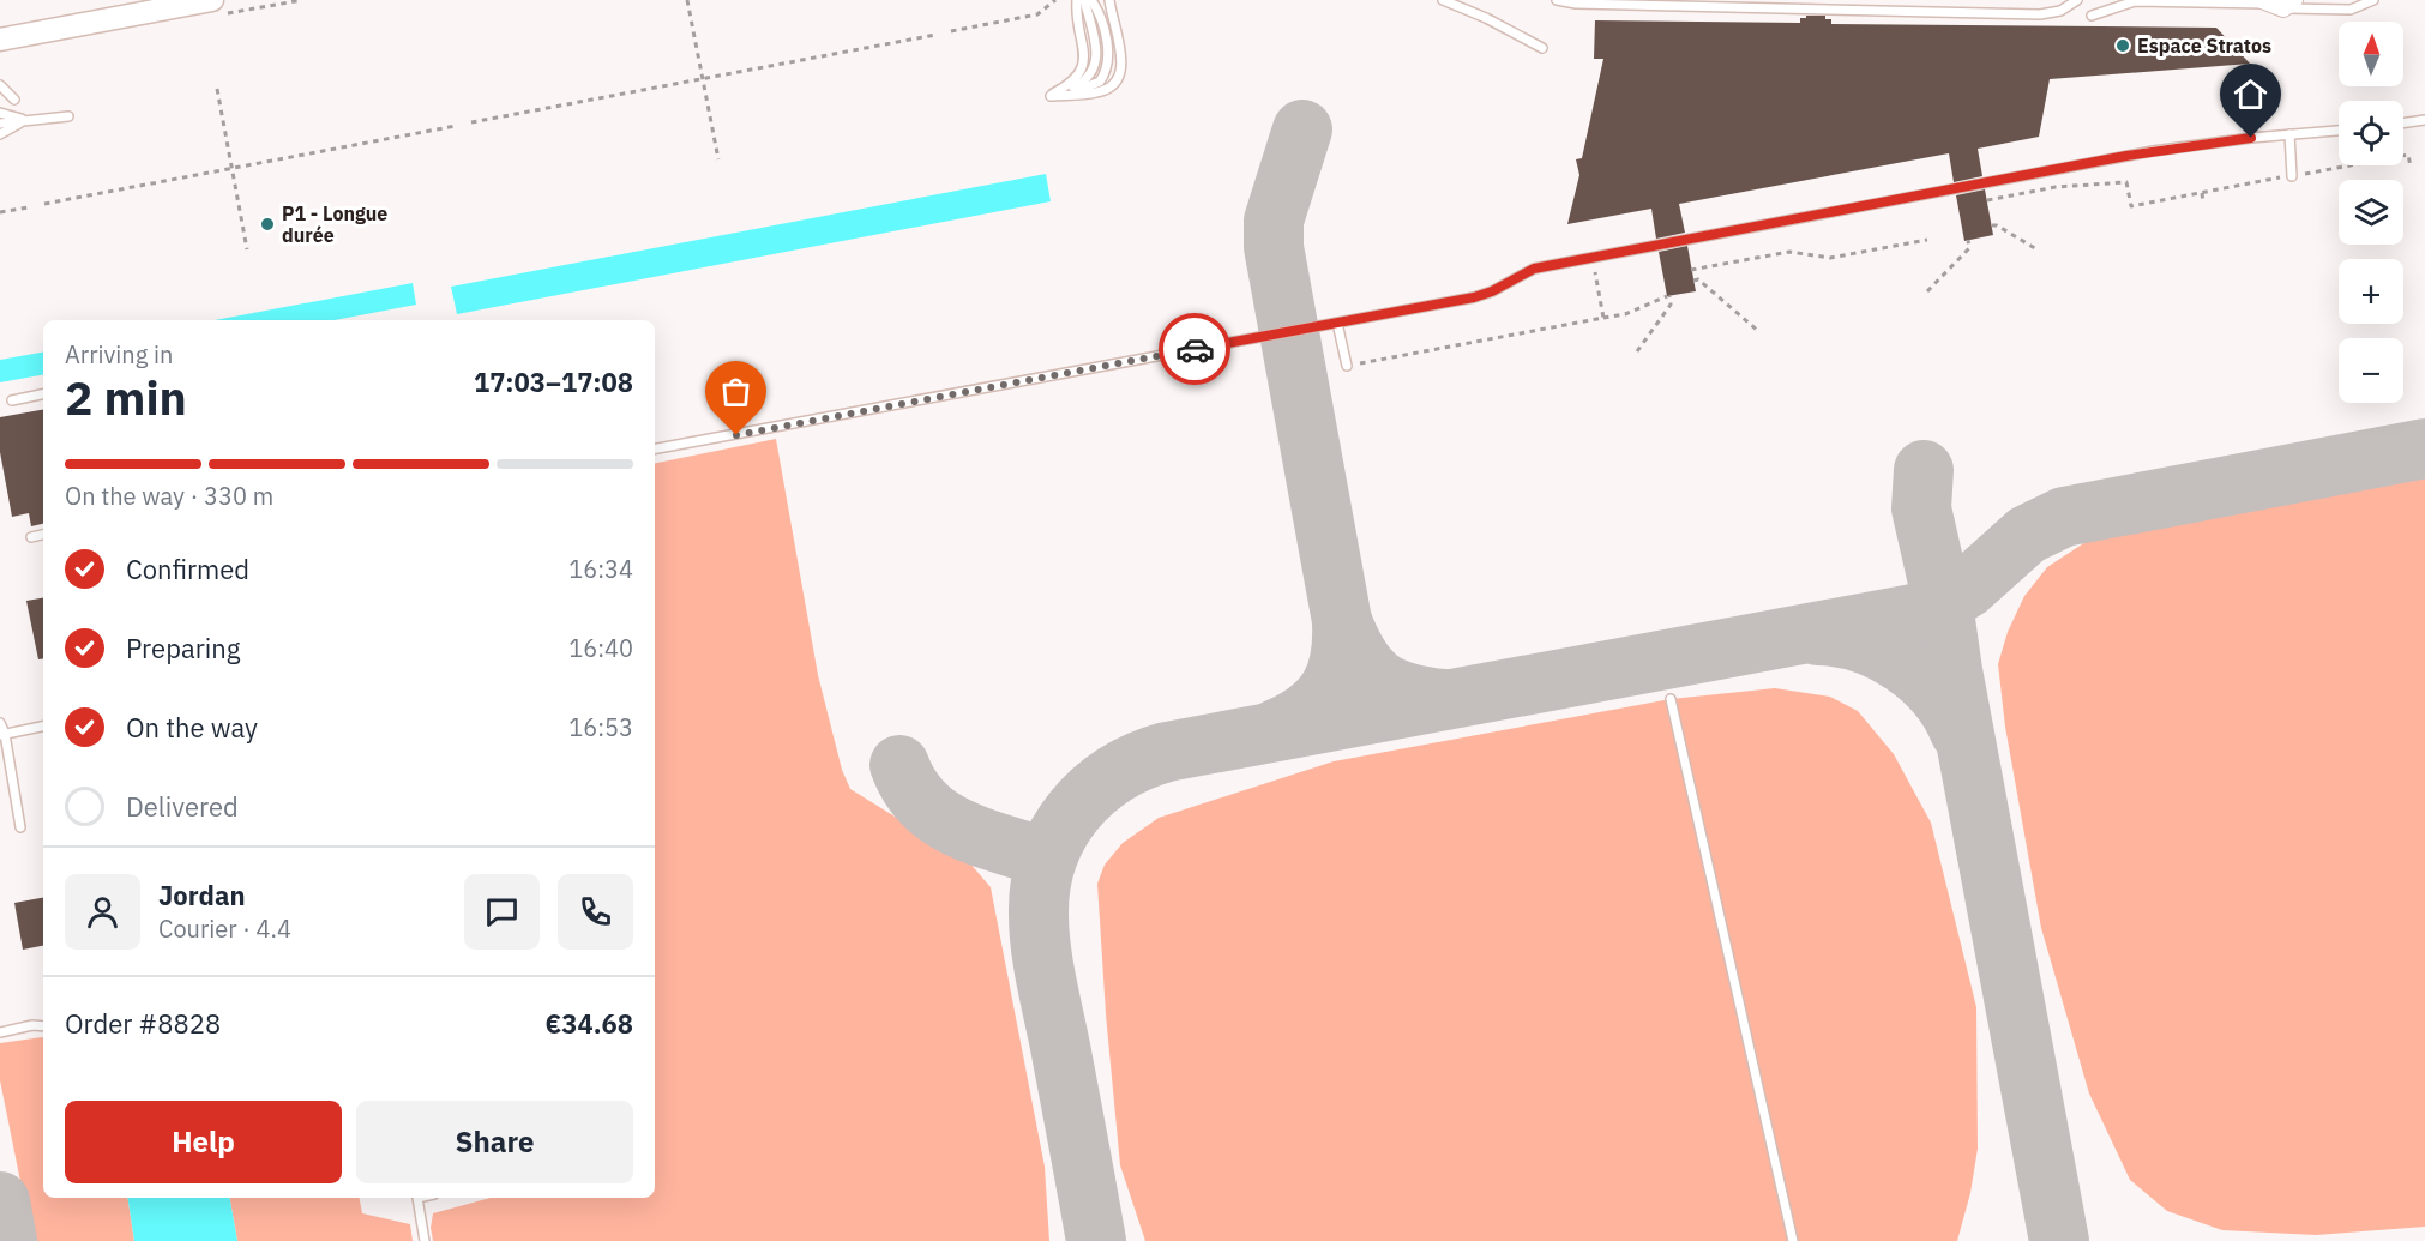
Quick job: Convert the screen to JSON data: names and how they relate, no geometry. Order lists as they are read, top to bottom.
{
  "places": ["Espace Stratos", "P1 - Longue durée"],
  "north": "top",
  "page": {
    "map_buttons": ["+", "−"],
    "heading": ["2 min", "Arriving in", "17:03–17:08"],
    "panel": [
      "Jordan",
      "Courier · 4.4",
      "Order #8828",
      "€34.68"
    ],
    "bar": "On the way · 330 m",
    "list": [
      ["Confirmed", "16:34"],
      ["Preparing", "16:40"],
      ["On the way", "16:53"],
      "Delivered"
    ],
    "buttons": ["Help", "Share"]
  }
}
